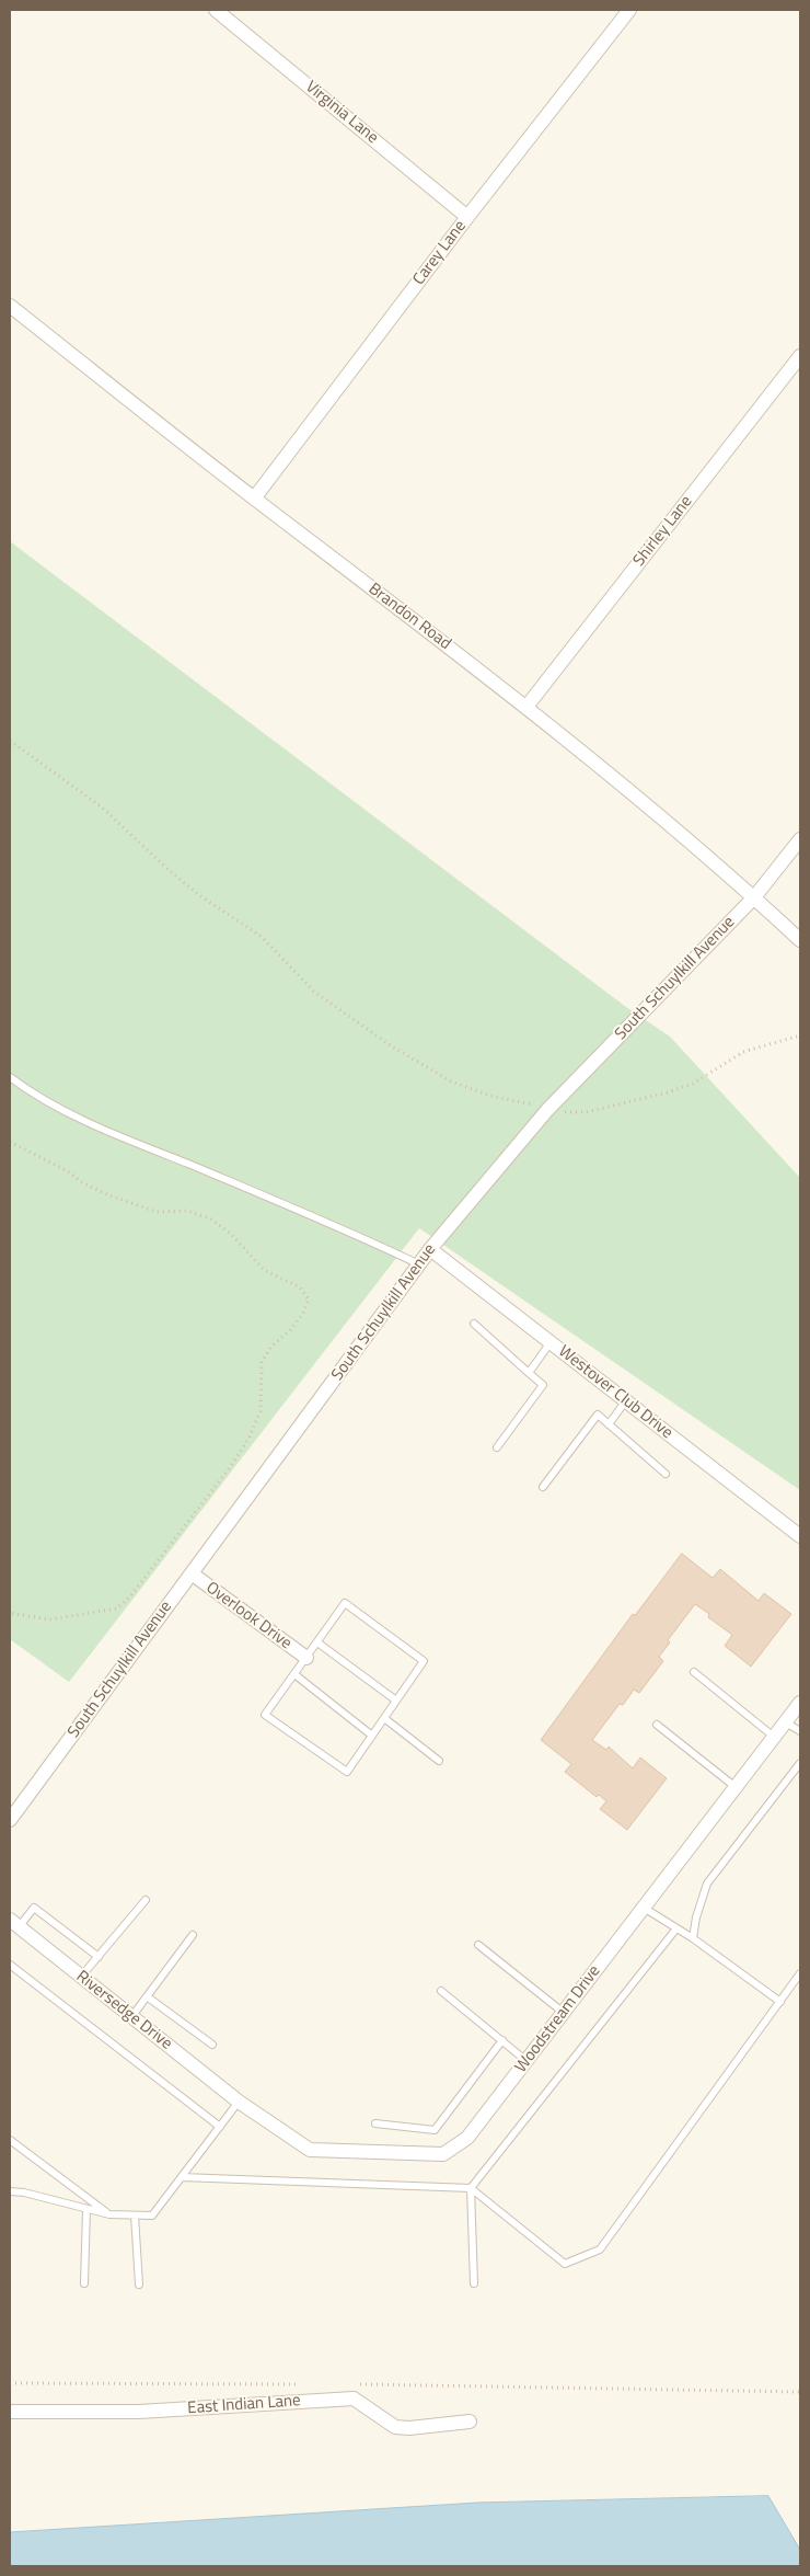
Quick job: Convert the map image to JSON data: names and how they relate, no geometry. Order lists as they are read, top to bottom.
{
  "streets": {
    "street": [
      "Virginia Lane",
      "Carey Lane",
      "Shirley Lane",
      "Brandon Road",
      "South Schuylkill Avenue",
      "Westover Club Drive",
      "Overlook Drive",
      "Riversedge Drive",
      "Woodstream Drive",
      "East Indian Lane"
    ]
  },
  "crossings": [
    ["Virginia Lane", "Carey Lane"],
    ["Carey Lane", "Brandon Road"],
    ["Shirley Lane", "Brandon Road"],
    ["Brandon Road", "South Schuylkill Avenue"],
    ["South Schuylkill Avenue", "Westover Club Drive"],
    ["South Schuylkill Avenue", "Overlook Drive"],
    ["Riversedge Drive", "Woodstream Drive"]
  ]
}
